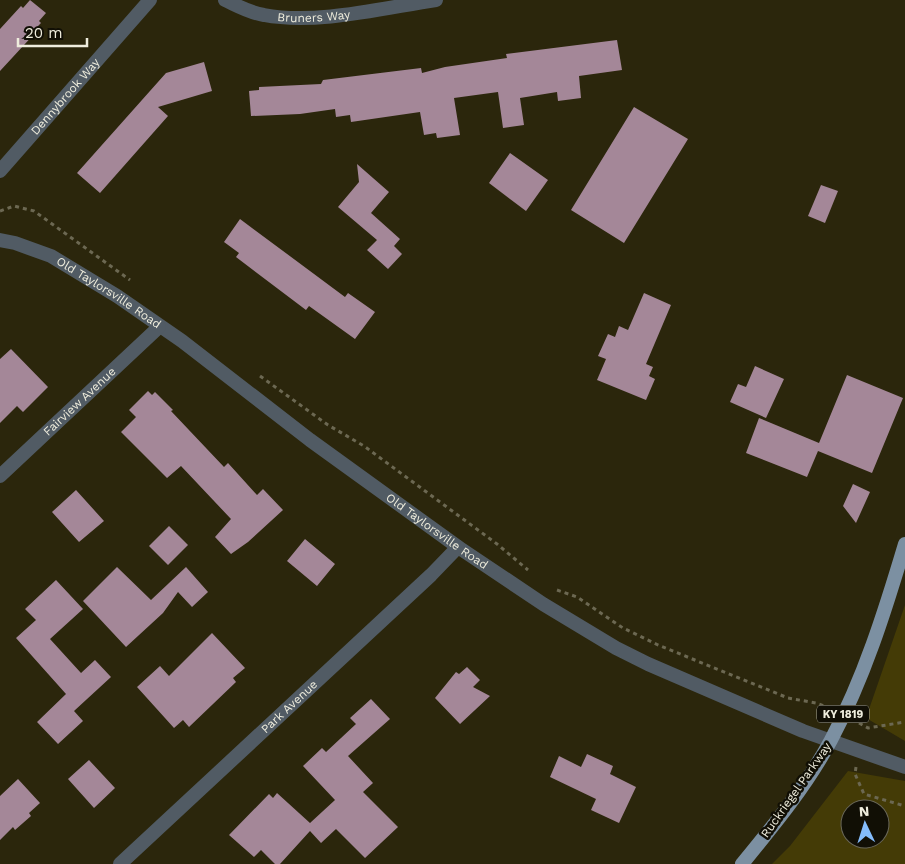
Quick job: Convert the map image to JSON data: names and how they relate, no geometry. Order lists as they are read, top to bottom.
{
  "streets": {
    "main road": ["KY 1819", "Ruckriegel Parkway"],
    "street": [
      "Bruners Way",
      "Dennybrook Way",
      "Old Taylorsville Road",
      "Fairview Avenue",
      "Park Avenue"
    ]
  },
  "crossings": [
    ["Old Taylorsville Road", "Fairview Avenue"],
    ["Old Taylorsville Road", "Park Avenue"],
    ["Old Taylorsville Road", "Ruckriegel Parkway"]
  ],
  "scale_bar": "20 m",
  "north": "top"
}
